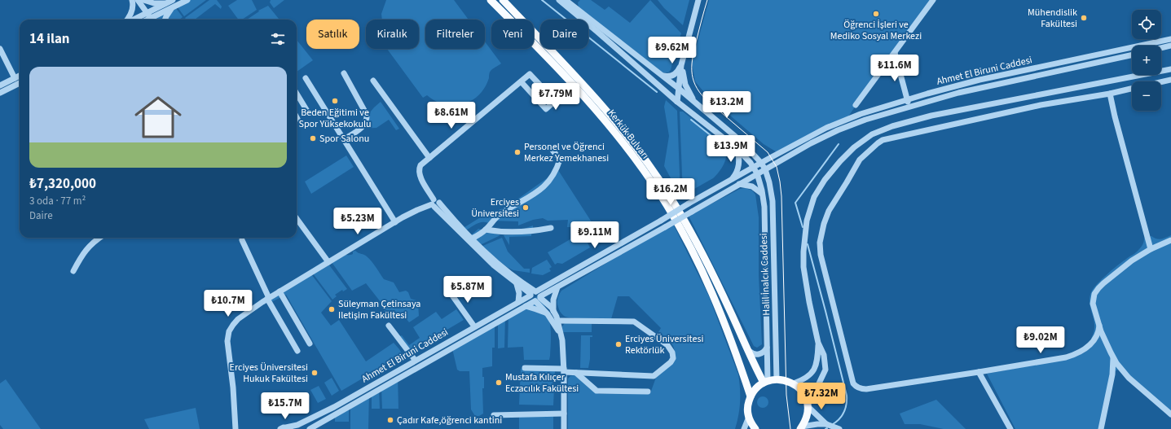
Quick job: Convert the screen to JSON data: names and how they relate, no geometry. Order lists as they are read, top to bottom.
{
  "streets": {
    "main road": ["Kerkük Bulvarı"],
    "street": ["Ahmet El Biruni Caddesi", "Halil İnalcık Caddesi"]
  },
  "crossings": [
    ["Ahmet El Biruni Caddesi", "Halil İnalcık Caddesi"],
    ["Kerkük Bulvarı", "Halil İnalcık Caddesi"]
  ],
  "places": [
    "Öğrenci İşleri ve Mediko Sosyal Merkezi",
    "Mühendislik Fakültesi",
    "Beden Eğitimi ve Spor Yüksekokulu",
    "Spor Salonu",
    "Personel ve Öğrenci Merkez Yemekhanesi",
    "Erciyes Üniversitesi",
    "Süleyman Çetinsaya Iletişim Fakültesi",
    "Erciyes Üniversitesi Rektörlük",
    "Erciyes Üniversitesi Hukuk Fakültesi",
    "Mustafa Kılıçer Eczacılık Fakültesi",
    "Çadır Kafe,öğrenci kantini"
  ],
  "page": {
    "map_buttons": ["+", "−"],
    "chip": [
      "Satılık",
      "Kiralık",
      "Filtreler",
      "Yeni",
      "Daire"
    ],
    "heading": "14 ilan",
    "price": [
      "₺9.62M",
      "₺11.6M",
      "₺7.79M",
      "₺13.2M",
      "₺8.61M",
      "₺13.9M",
      "₺16.2M",
      "₺5.23M",
      "₺9.11M",
      "₺5.87M",
      "₺10.7M",
      "₺9.02M",
      "₺7.32M",
      "₺15.7M"
    ],
    "list": [
      {
        "name": "₺7,320,000",
        "note": "3 oda · 77 m² · Daire"
      }
    ]
  }
}
